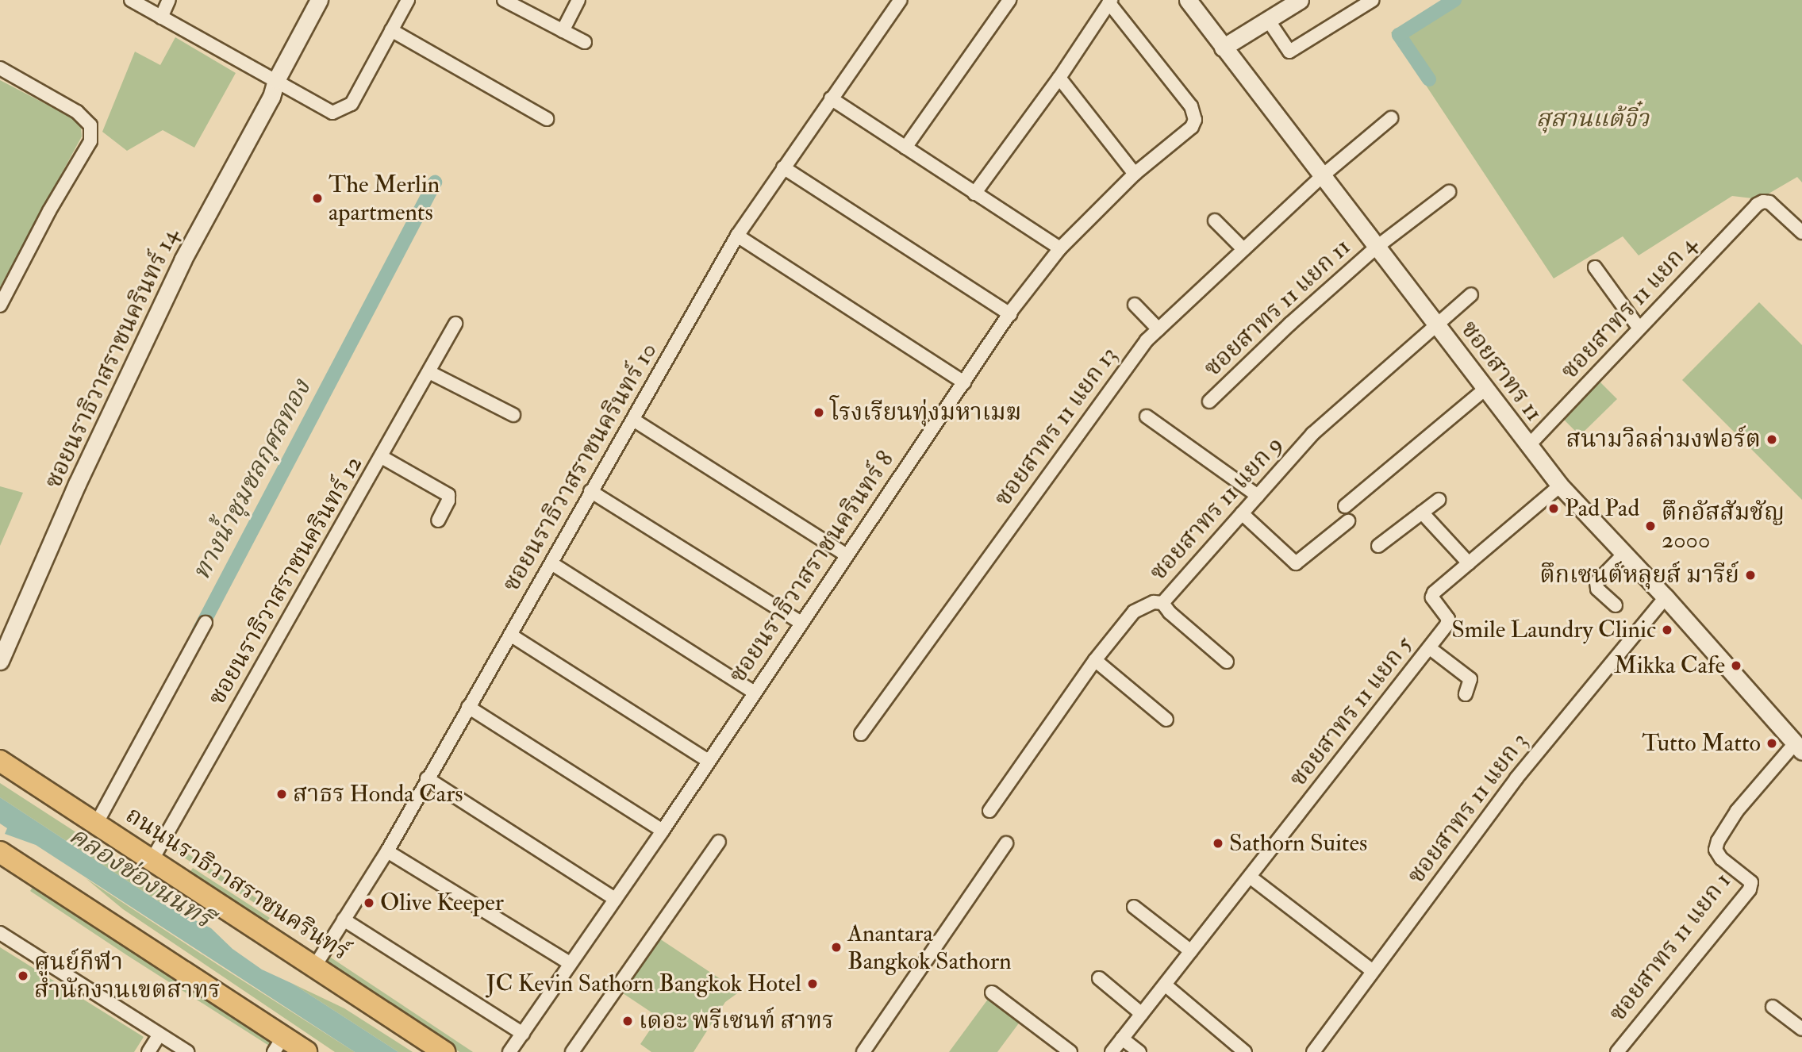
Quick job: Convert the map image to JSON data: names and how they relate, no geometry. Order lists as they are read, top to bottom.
{
  "streets": {
    "main road": ["ถนนนราธิวาสราชนครินทร์"],
    "street": [
      "ซอยสาทร 11 แยก 11",
      "ซอยสาทร 11 แยก 4",
      "ซอยนราธิวาสราชนครินทร์ 14",
      "ซอยสาทร 11",
      "ซอยสาทร 11 แยก 13",
      "ซอยนราธิวาสราชนครินทร์ 10",
      "ซอยสาทร 11 แยก 9",
      "ซอยนราธิวาสราชนครินทร์ 8",
      "ซอยนราธิวาสราชนครินทร์ 12",
      "ซอยสาทร 11 แยก 5",
      "ซอยสาทร 11 แยก 3",
      "ซอยสาทร 11 แยก 1"
    ]
  },
  "crossings": [
    ["ซอยสาทร 11 แยก 11", "ซอยสาทร 11"],
    ["ซอยสาทร 11 แยก 4", "ซอยสาทร 11"],
    ["ซอยสาทร 11", "ซอยสาทร 11 แยก 13"],
    ["ซอยสาทร 11", "ซอยสาทร 11 แยก 9"],
    ["ซอยสาทร 11", "ซอยสาทร 11 แยก 5"],
    ["ซอยสาทร 11", "ซอยสาทร 11 แยก 3"],
    ["ซอยสาทร 11", "ซอยสาทร 11 แยก 1"],
    ["ซอยนราธิวาสราชนครินทร์ 10", "ถนนนราธิวาสราชนครินทร์"],
    ["ซอยนราธิวาสราชนครินทร์ 12", "ถนนนราธิวาสราชนครินทร์"]
  ],
  "water": ["ทางน้ำชุมชลกุศลทอง", "คลองช่องนนทรี"],
  "parks": ["สุสานแต้จิ๋ว"],
  "places": [
    "The Merlin apartments",
    "โรงเรียนทุ่งมหาเมฆ",
    "สนามวิลล่ามงฟอร์ต",
    "Pad Pad",
    "ตึกอัสสัมชัญ 2000",
    "ตึกเซนต์หลุยส์ มารีย์",
    "Smile Laundry Clinic",
    "Mikka Cafe",
    "Tutto Matto",
    "สาธร Honda Cars",
    "Sathorn Suites",
    "Olive Keeper",
    "Anantara Bangkok Sathorn",
    "ศูนย์กีฬา สำนักงานเขตสาทร",
    "JC Kevin Sathorn Bangkok Hotel",
    "เดอะ พรีเซนท์ สาทร"
  ]
}
